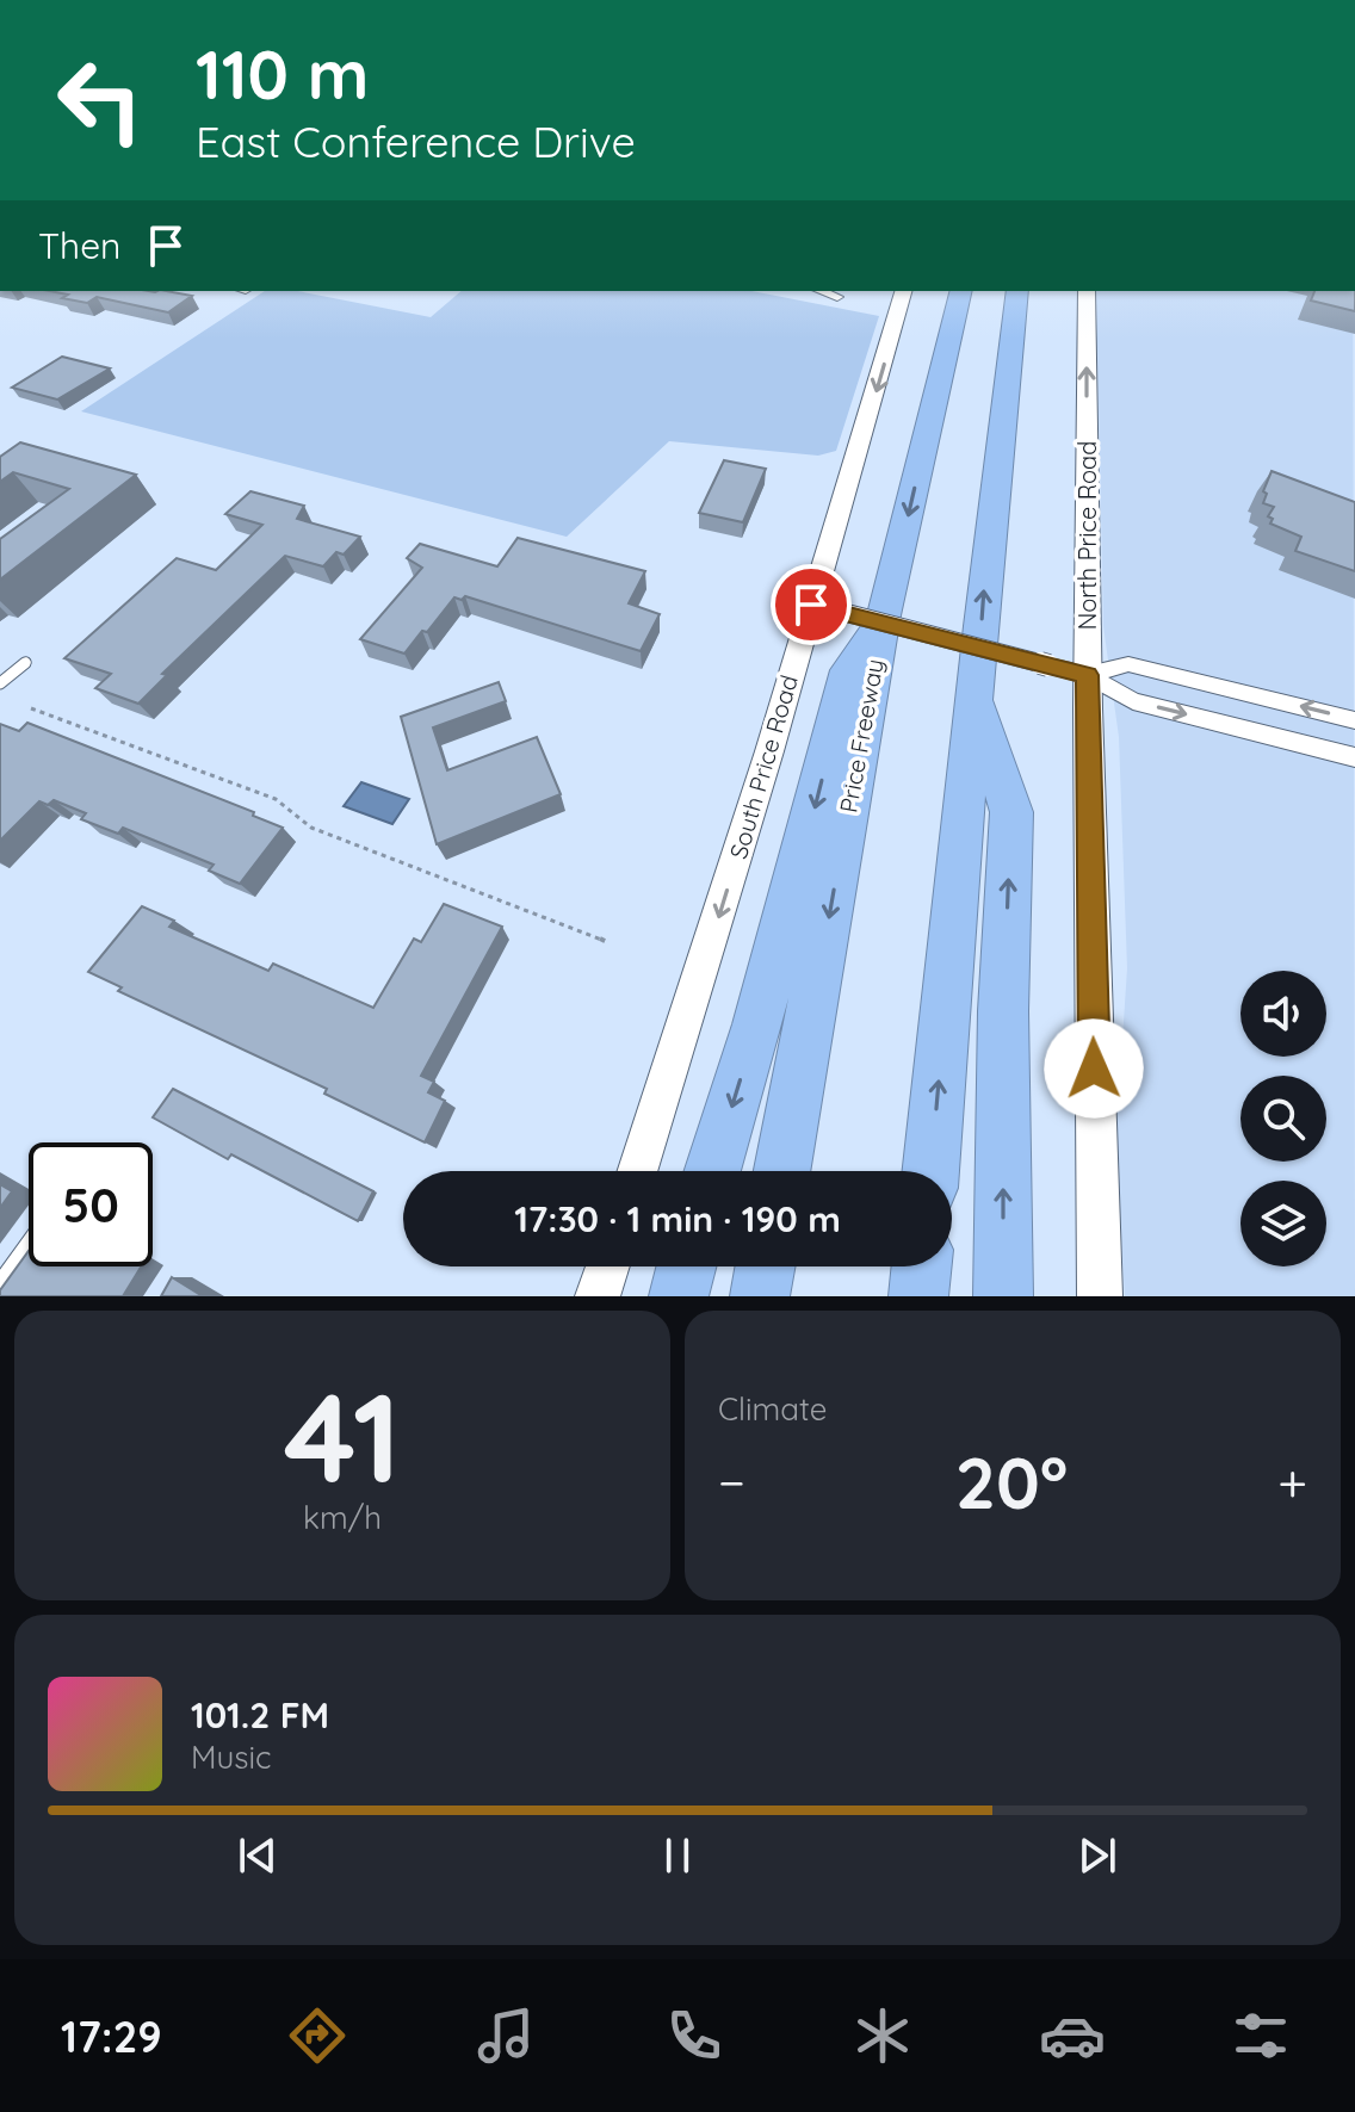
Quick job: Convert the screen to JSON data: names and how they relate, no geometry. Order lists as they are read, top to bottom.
{
  "streets": {
    "highway": ["Price Freeway"],
    "main road": ["North Price Road", "South Price Road"]
  },
  "one_way": ["North Price Road", "South Price Road"],
  "page": {
    "turn": ["110 m", "East Conference Drive"],
    "then": "Then",
    "limit": "50",
    "trip": "17:30 · 1 min · 190 m",
    "tile": [
      ["41", "km/h"],
      "Climate"
    ],
    "heat": ["−", "20°", "+"],
    "song": ["101.2 FM", "Music"],
    "tabs": "17:29"
  }
}
